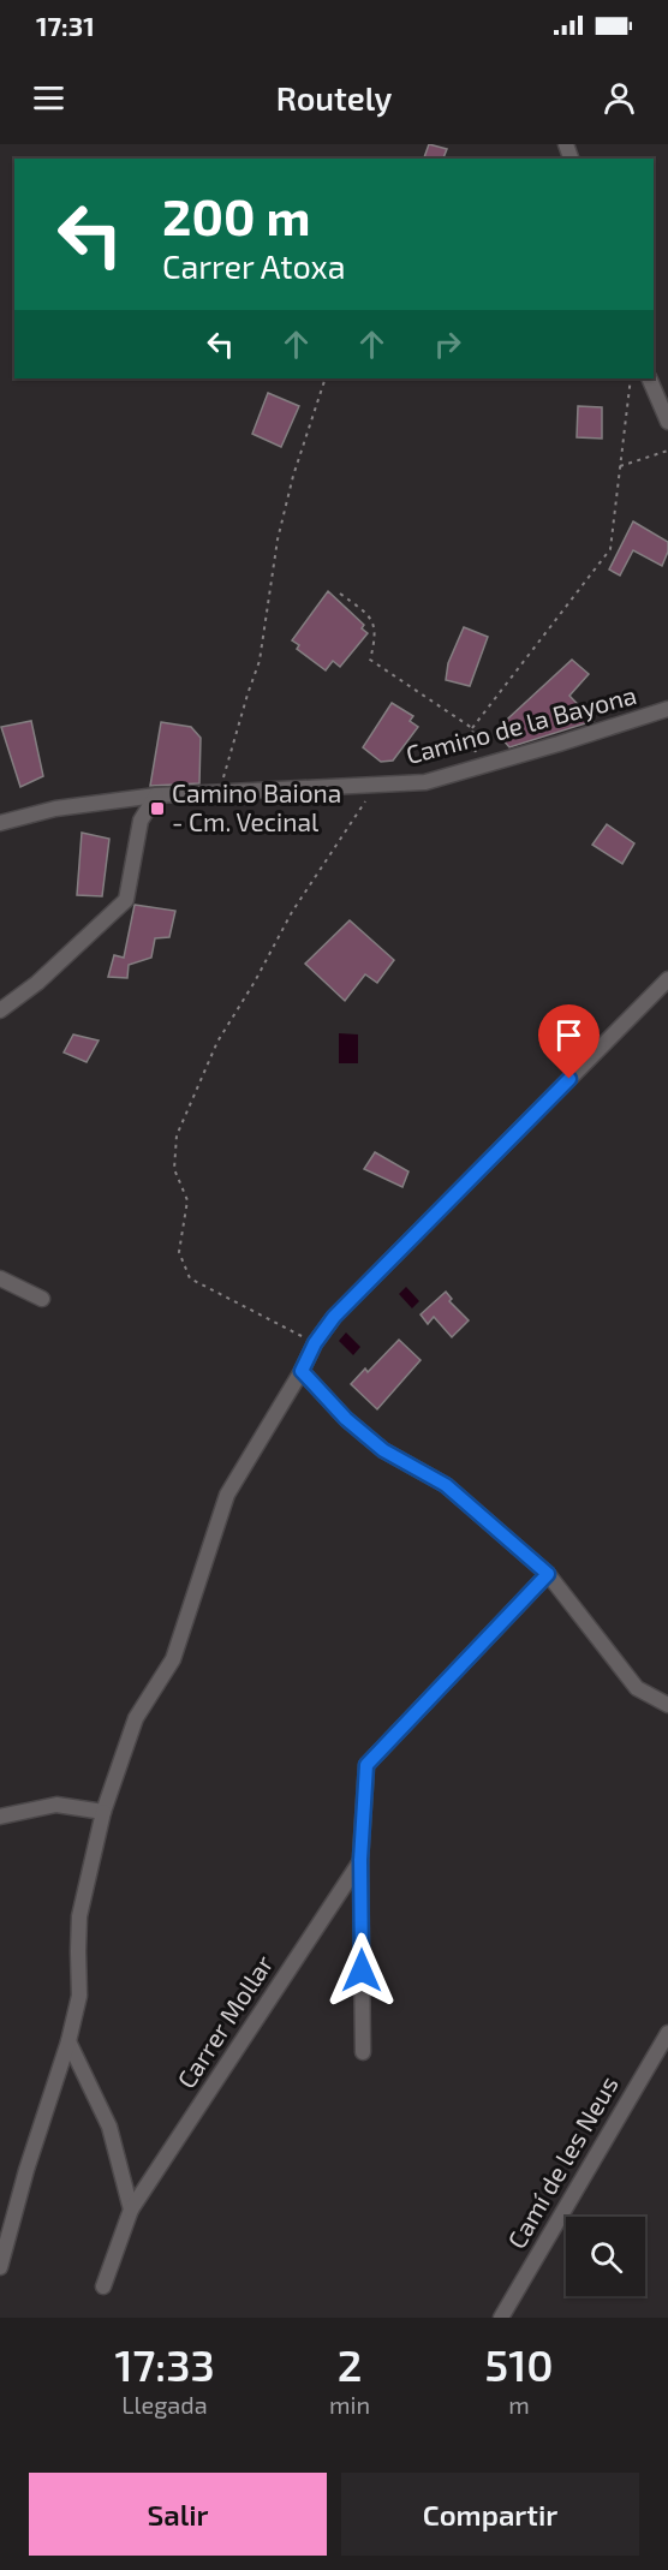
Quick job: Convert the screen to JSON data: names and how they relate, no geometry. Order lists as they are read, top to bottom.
{
  "streets": {
    "street": ["Camino de la Bayona", "Carrer Mollar", "Camí de les Neus"]
  },
  "places": {
    "transit": ["Camino Baiona - Cm. Vecinal"]
  },
  "page": {
    "status": "17:31",
    "header": "Routely",
    "turn": ["200 m", "Carrer Atoxa"],
    "eta": [
      "17:33",
      "Llegada",
      "2",
      "min",
      "510",
      "m"
    ],
    "buttons": ["Salir", "Compartir"]
  }
}
